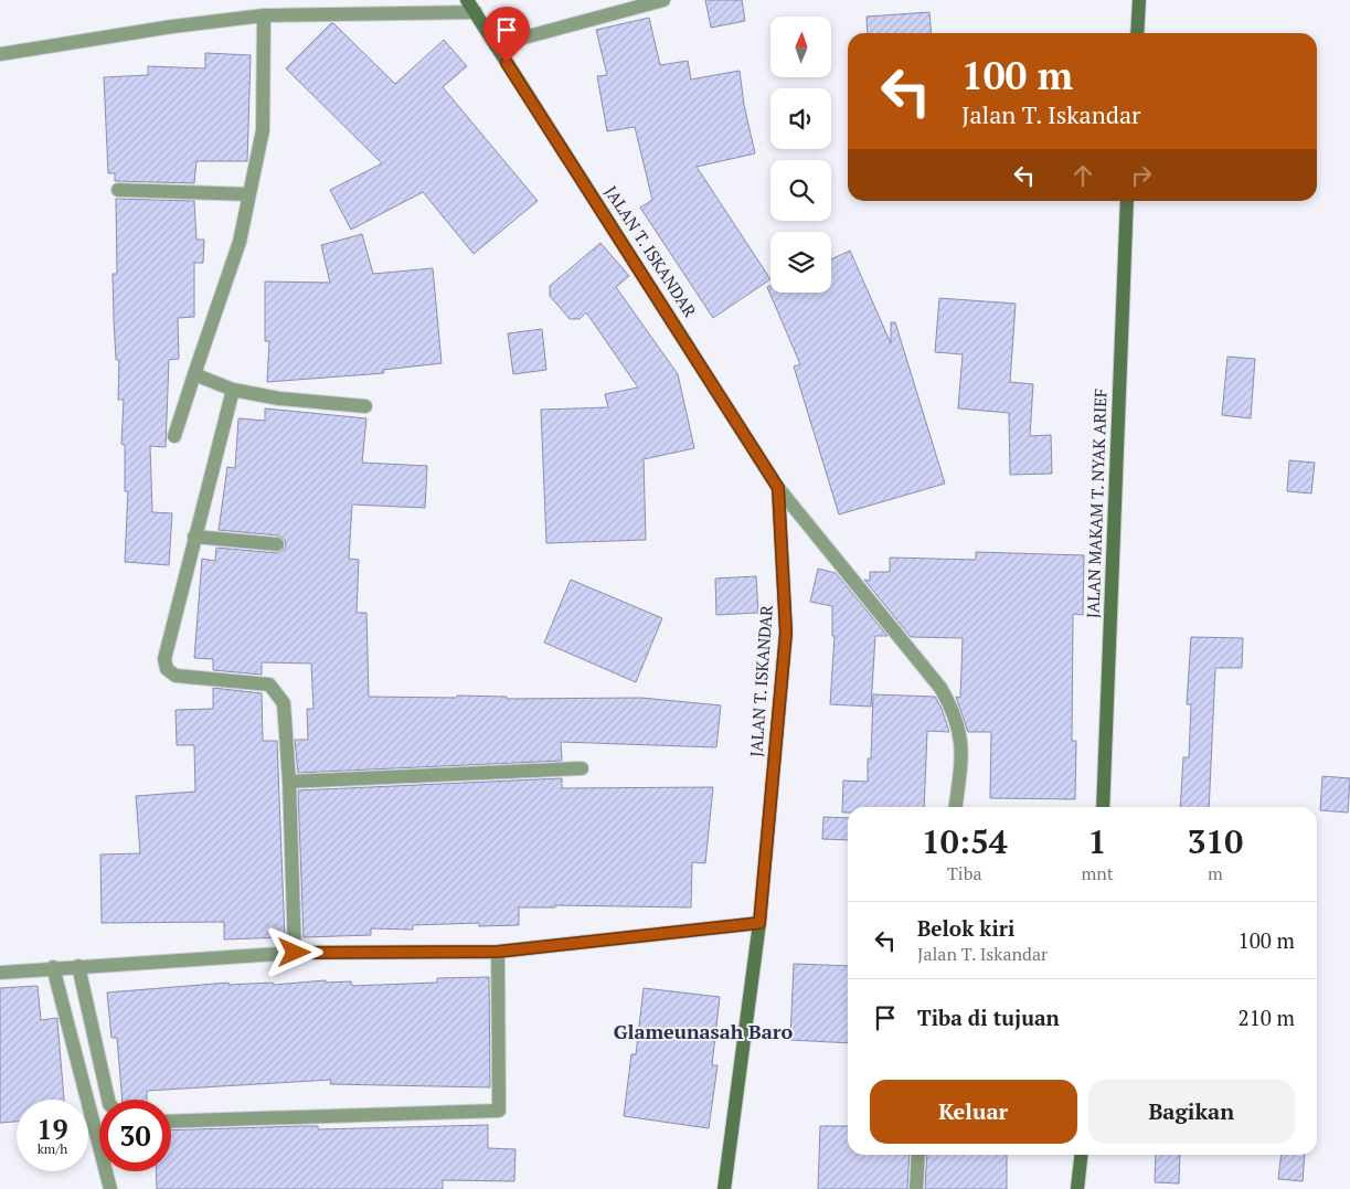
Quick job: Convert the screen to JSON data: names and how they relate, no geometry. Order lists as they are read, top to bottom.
{
  "streets": {
    "street": ["JALAN T. ISKANDAR", "JALAN MAKAM T. NYAK ARIEF"]
  },
  "districts": ["Glameunasah Baro"],
  "north": "top",
  "page": {
    "turn": ["100 m", "Jalan T. Iskandar"],
    "eta": [
      "10:54",
      "Tiba",
      "1",
      "mnt",
      "310",
      "m"
    ],
    "list": [
      {
        "name": "Belok kiri",
        "note": "Jalan T. Iskandar",
        "value": "100 m"
      },
      {
        "name": "Tiba di tujuan",
        "value": "210 m"
      }
    ],
    "buttons": ["Keluar", "Bagikan"],
    "speed": "19 km/h",
    "limit": "30"
  }
}
